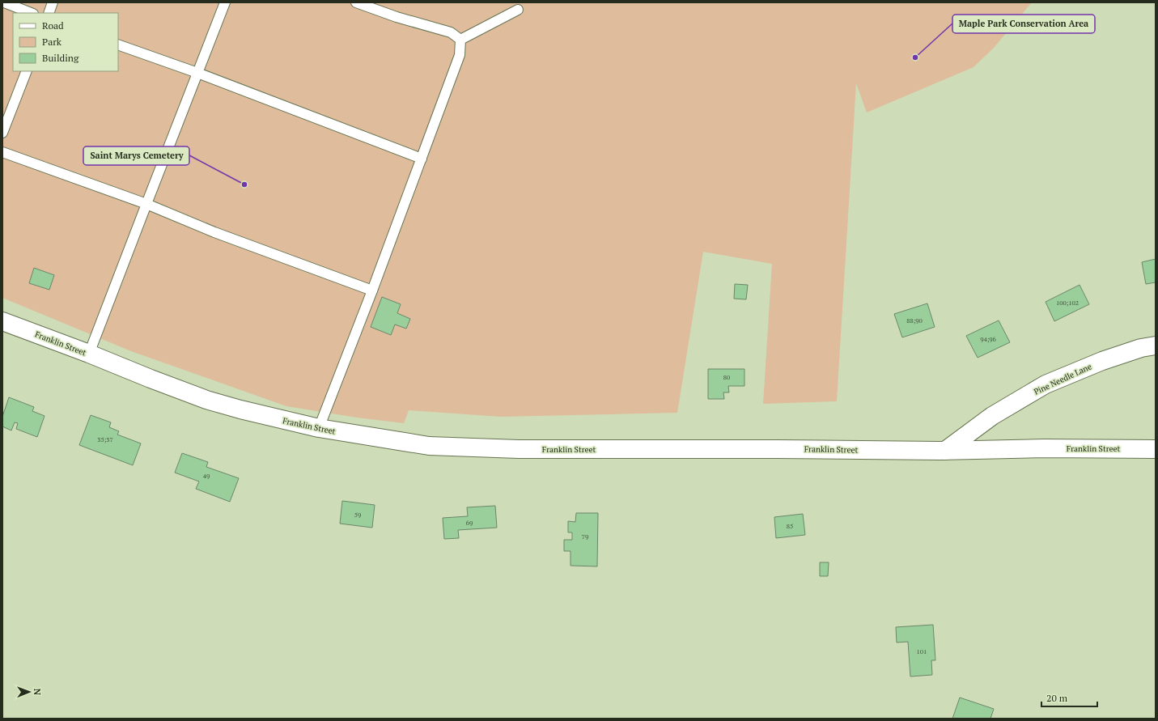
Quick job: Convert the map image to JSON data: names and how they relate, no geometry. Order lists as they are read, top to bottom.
{
  "streets": {
    "street": ["Franklin Street", "Pine Needle Lane"]
  },
  "crossings": [
    ["Franklin Street", "Pine Needle Lane"]
  ],
  "places": ["Maple Park Conservation Area", "Saint Marys Cemetery"],
  "house_numbers": [
    "100;102",
    "88;90",
    "94;96",
    "80",
    "35;37",
    "49",
    "59",
    "69",
    "85",
    "79",
    "101"
  ],
  "legend": ["Road", "Park", "Building"],
  "scale_bar": "20 m",
  "north": "right"
}
